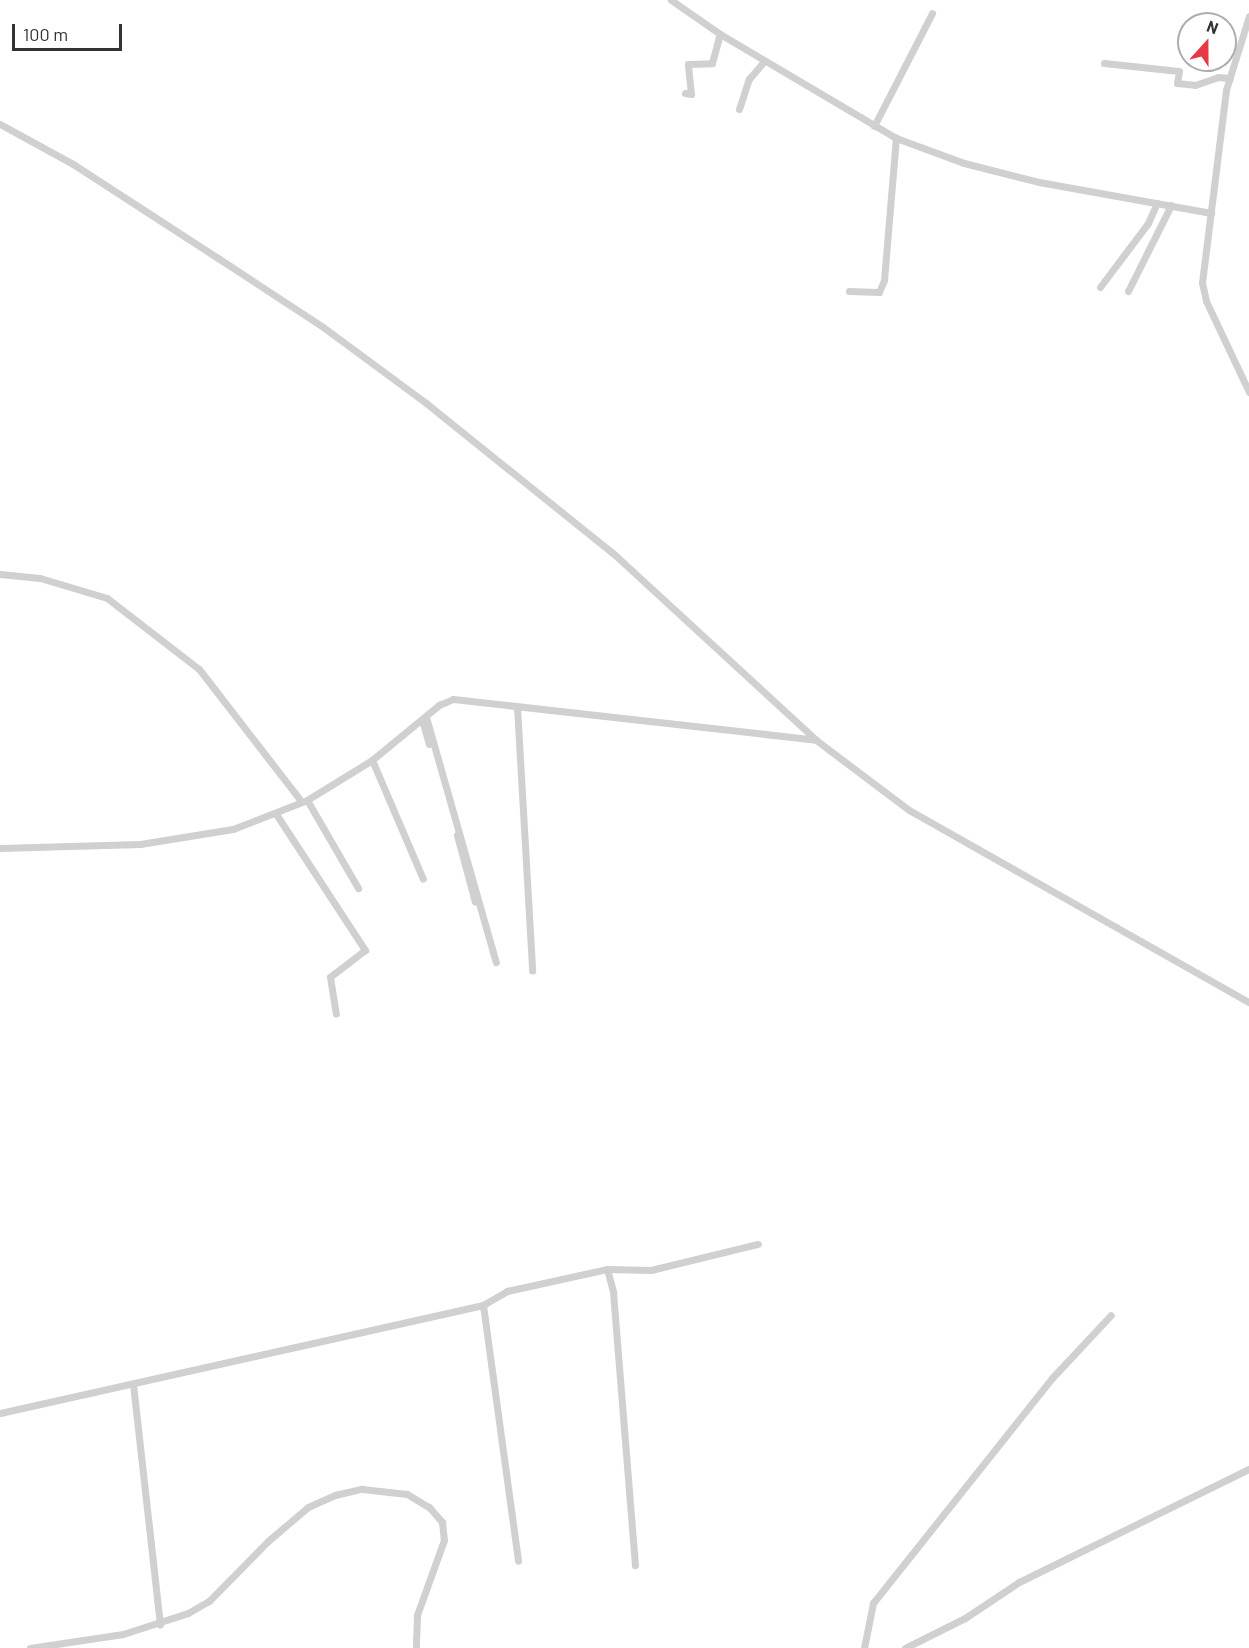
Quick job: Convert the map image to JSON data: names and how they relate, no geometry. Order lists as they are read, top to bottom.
{
  "scale_bar": "100 m",
  "north": "top"
}
